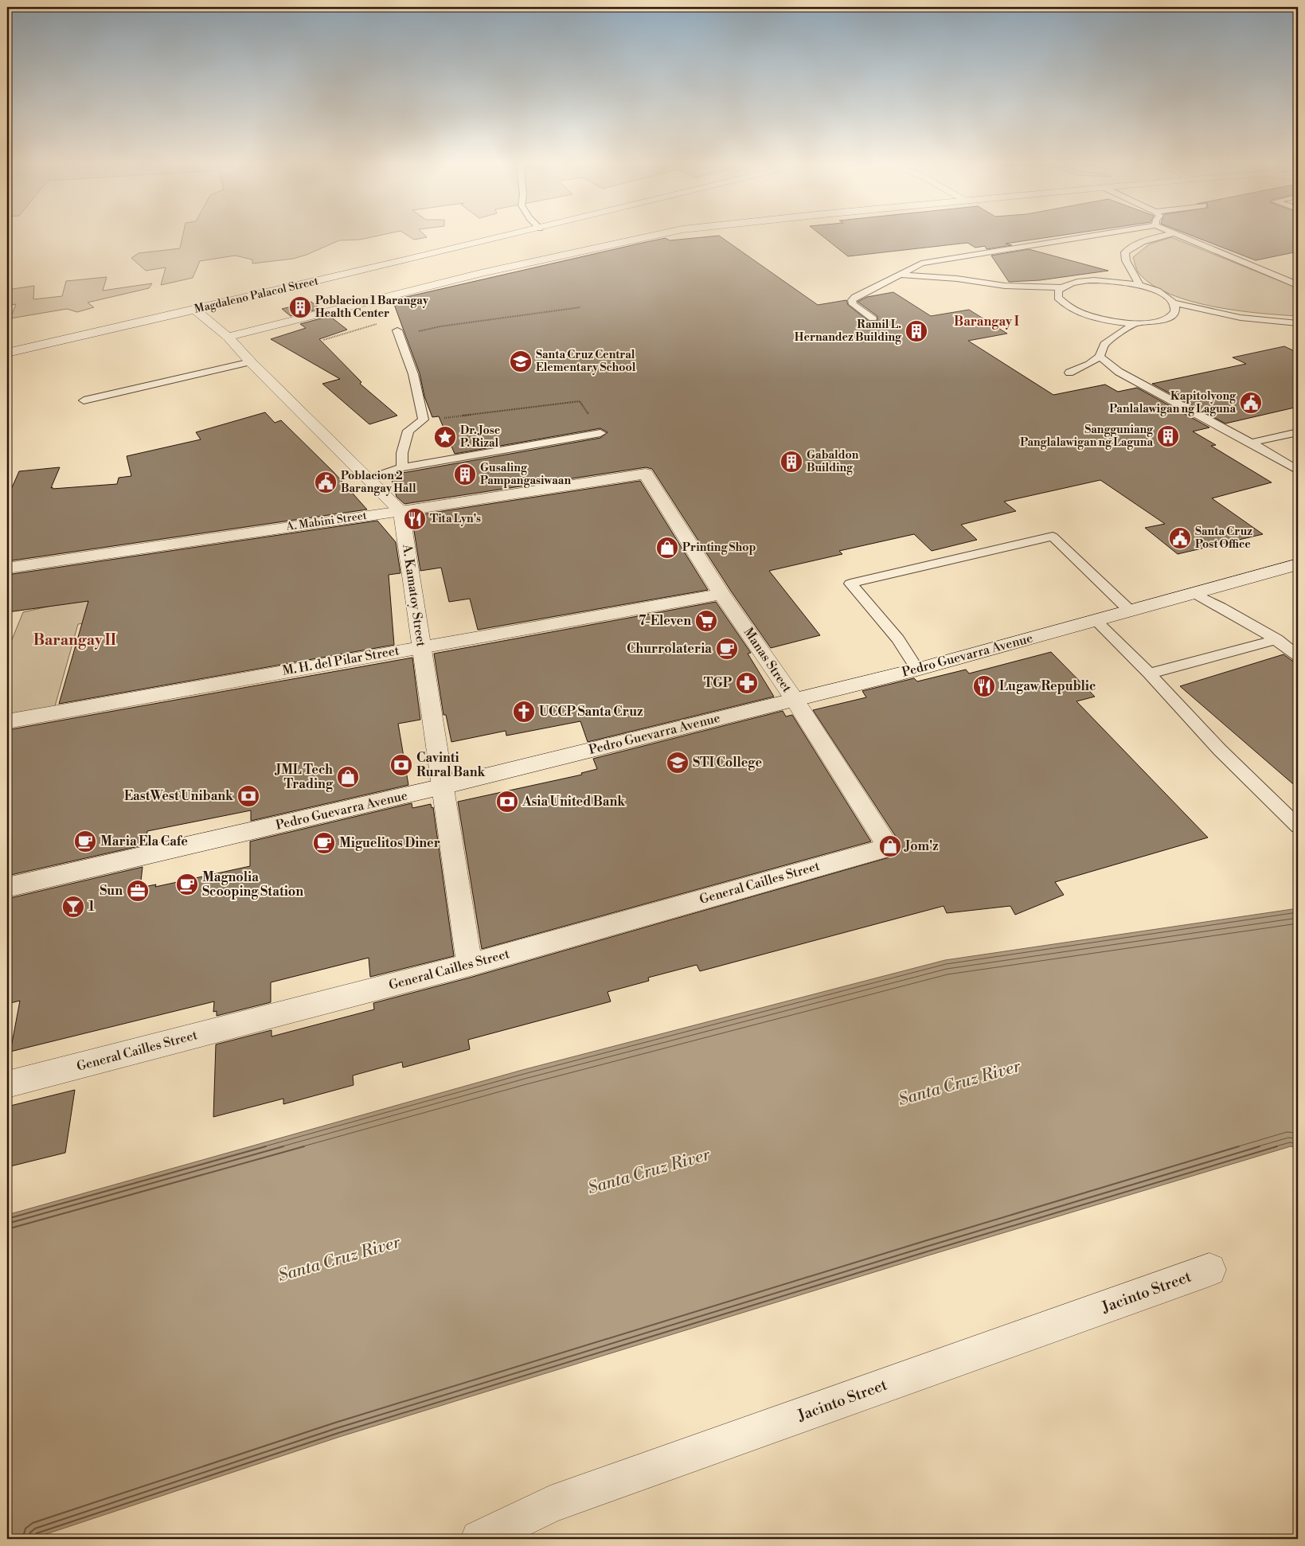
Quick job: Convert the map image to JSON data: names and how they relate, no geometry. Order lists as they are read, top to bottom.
{
  "streets": {
    "street": [
      "Magdaleno Palacol Street",
      "A. Mabini Street",
      "A. Kamatoy Street",
      "Pedro Guevarra Avenue",
      "Manas Street",
      "M. H. del Pilar Street",
      "General Cailles Street",
      "Jacinto Street"
    ]
  },
  "crossings": [
    ["A. Mabini Street", "A. Kamatoy Street"],
    ["A. Mabini Street", "Manas Street"],
    ["A. Kamatoy Street", "Pedro Guevarra Avenue"],
    ["A. Kamatoy Street", "M. H. del Pilar Street"],
    ["A. Kamatoy Street", "General Cailles Street"],
    ["Pedro Guevarra Avenue", "Manas Street"],
    ["Manas Street", "M. H. del Pilar Street"],
    ["Manas Street", "General Cailles Street"]
  ],
  "districts": ["Barangay I", "Barangay II"],
  "water": ["Santa Cruz River"],
  "places": {
    "building": [
      "Poblacion 1 Barangay Health Center",
      "Ramil L. Hernandez Building",
      "Sangguniang Panglalawigan ng Laguna",
      "Gabaldon Building",
      "Gusaling Pampangasiwaan"
    ],
    "school or university": ["Santa Cruz Central Elementary School", "STI College"],
    "public building": ["Kapitolyong Panlalawigan ng Laguna", "Poblacion 2 Barangay Hall", "Santa Cruz Post Office"],
    "place": ["Dr. Jose P. Rizal"],
    "restaurant": ["Tita Lyn's", "Lugaw Republic"],
    "shop": ["Printing Shop", "JML Tech Trading", "Jom'z"],
    "supermarket": ["7-Eleven"],
    "cafe": [
      "Churrolateria",
      "Maria Ela Cafe",
      "Miguelitos Diner",
      "Magnolia Scooping Station"
    ],
    "pharmacy": ["TGP"],
    "church": ["UCCP Santa Cruz"],
    "bank": ["Cavinti Rural Bank", "EastWest Unibank", "Asia United Bank"],
    "office": ["Sun"],
    "bar": ["1"]
  }
}
